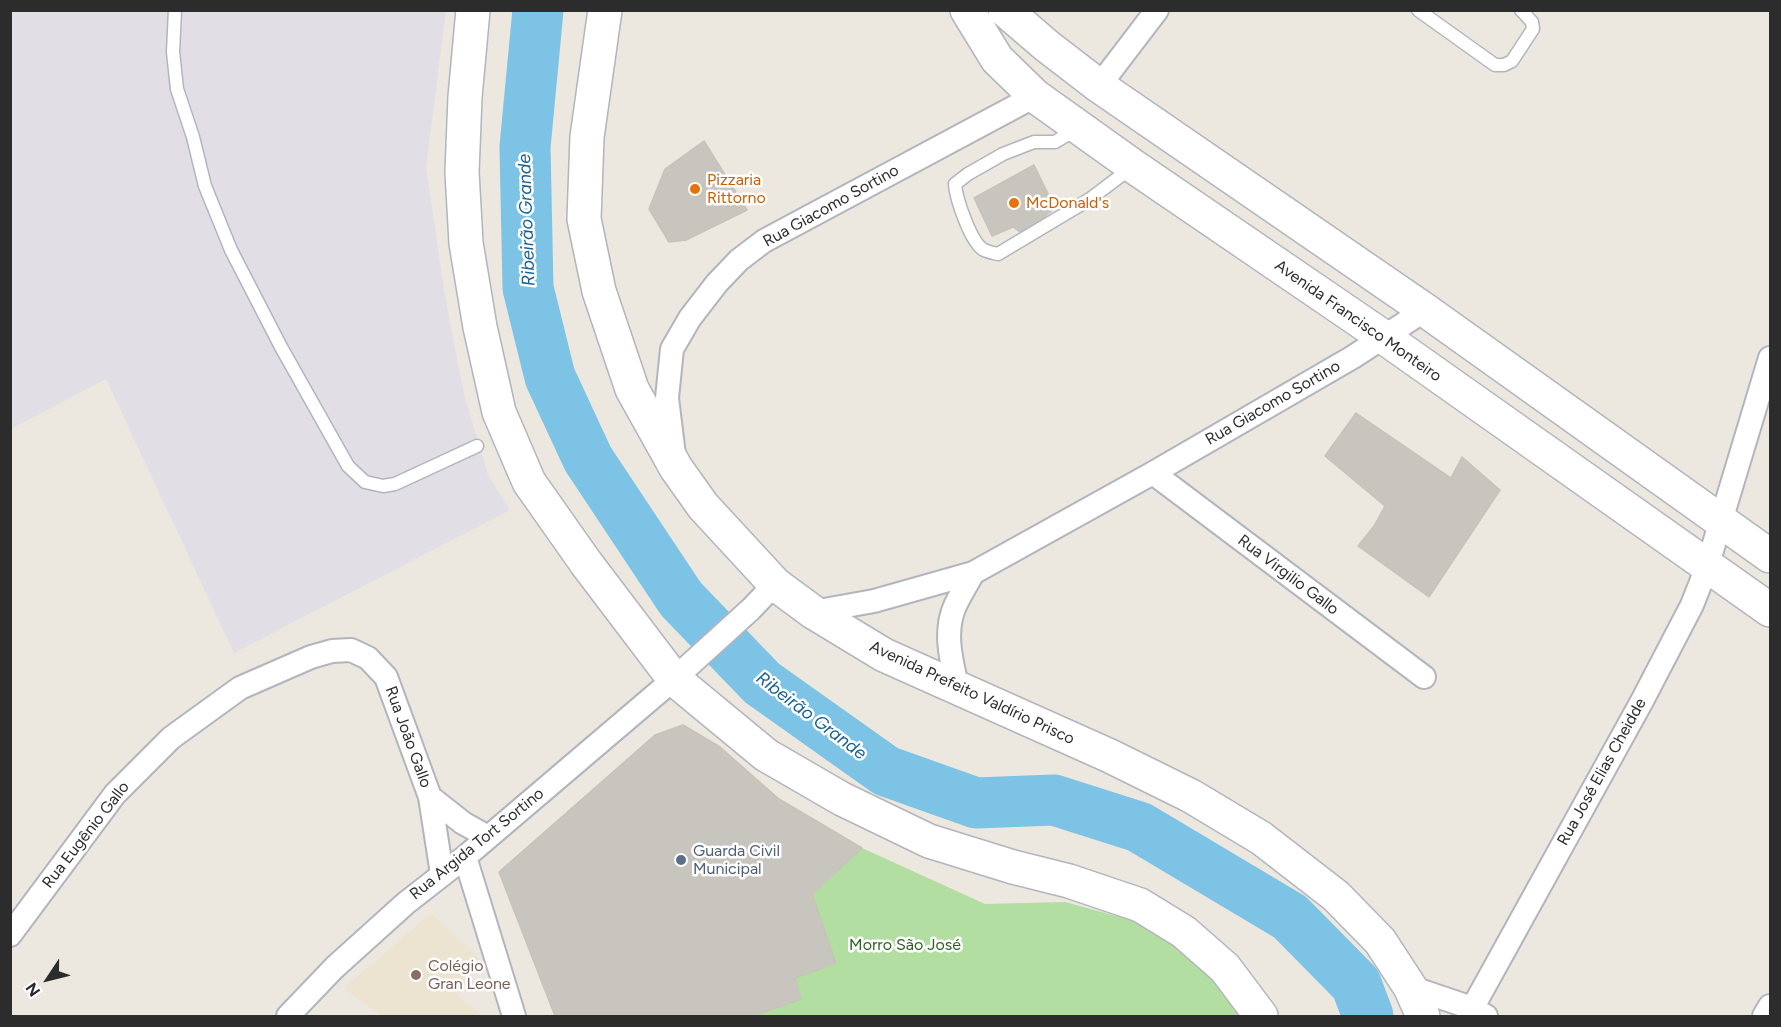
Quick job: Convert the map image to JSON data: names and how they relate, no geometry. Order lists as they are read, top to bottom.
{
  "streets": {
    "main road": ["Avenida Francisco Monteiro", "Avenida Prefeito Valdírio Prisco"],
    "street": [
      "Rua Giacomo Sortino",
      "Rua Virgilio Gallo",
      "Rua João Gallo",
      "Rua José Elias Cheidde",
      "Rua Eugênio Gallo",
      "Rua Argida Tort Sortino"
    ]
  },
  "crossings": [
    ["Rua Giacomo Sortino", "Avenida Francisco Monteiro"],
    ["Rua Giacomo Sortino", "Rua Virgilio Gallo"],
    ["Rua Giacomo Sortino", "Avenida Prefeito Valdírio Prisco"],
    ["Avenida Francisco Monteiro", "Rua José Elias Cheidde"],
    ["Avenida Prefeito Valdírio Prisco", "Rua Argida Tort Sortino"],
    ["Rua João Gallo", "Rua Eugênio Gallo"],
    ["Rua João Gallo", "Rua Argida Tort Sortino"]
  ],
  "water": ["Ribeirão Grande"],
  "parks": ["Morro São José"],
  "places": [
    "Pizzaria Rittorno",
    "McDonald's",
    "Guarda Civil Municipal",
    "Colégio Gran Leone"
  ],
  "north": "bottom left"
}
